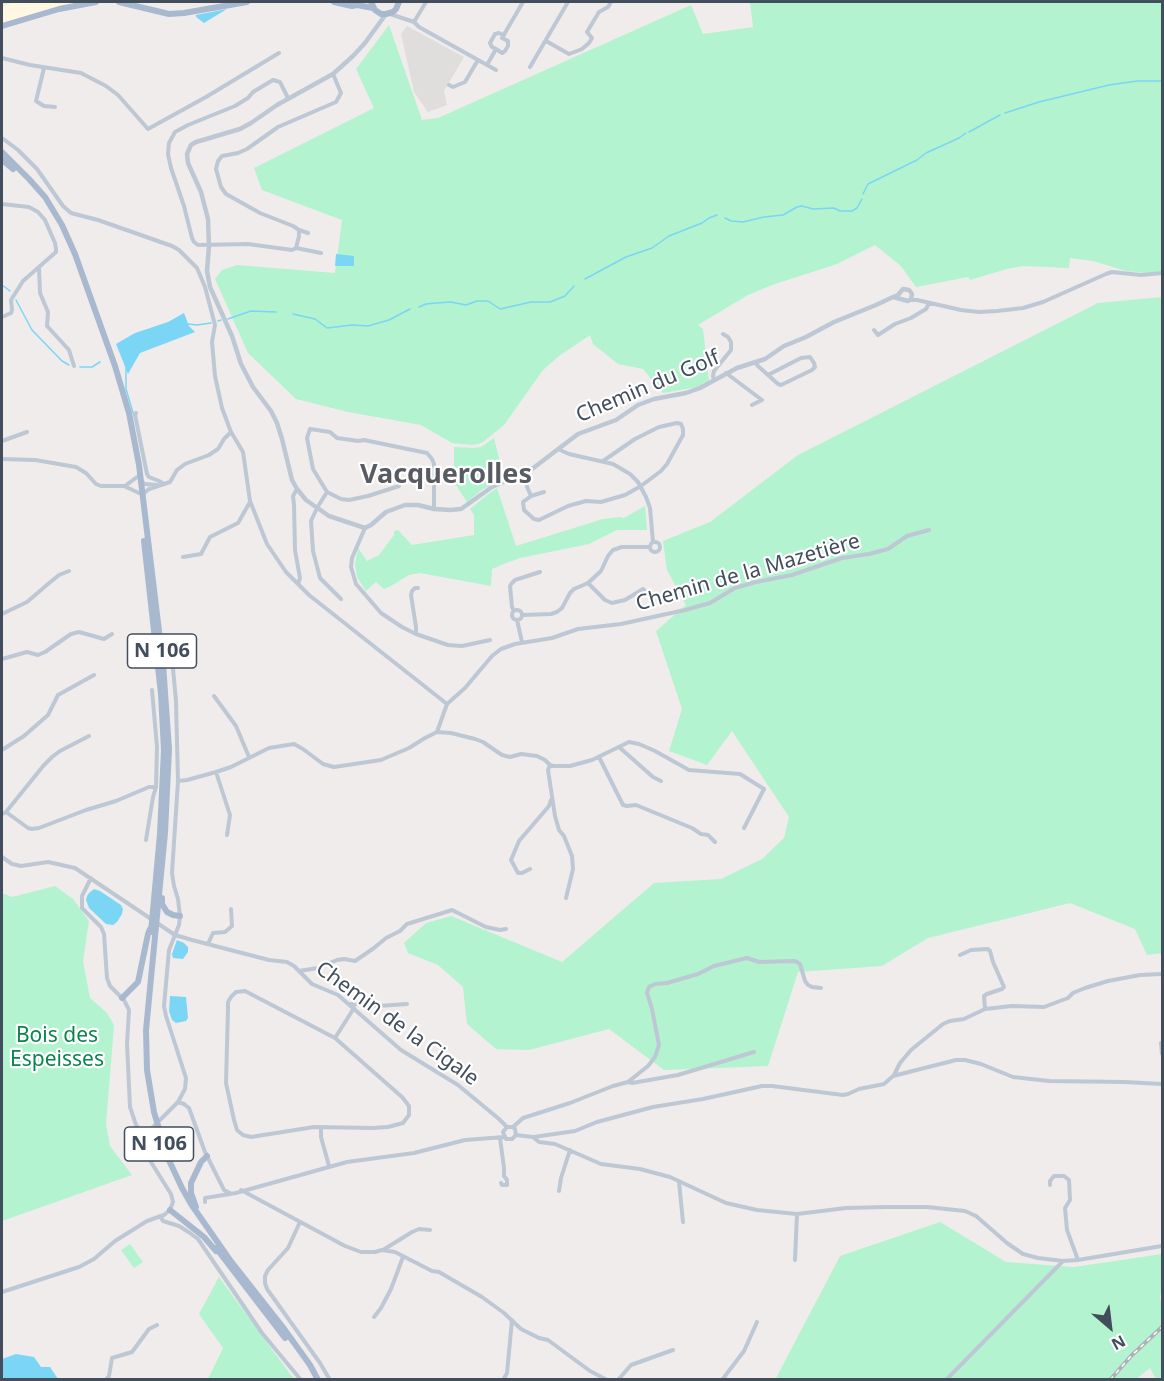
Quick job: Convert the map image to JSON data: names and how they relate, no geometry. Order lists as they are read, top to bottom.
{
  "streets": {
    "main road": ["N 106"],
    "street": ["Chemin du Golf", "Chemin de la Mazetière", "Chemin de la Cigale"]
  },
  "districts": ["Vacquerolles"],
  "parks": ["Bois des Espeisses"],
  "north": "bottom right"
}
